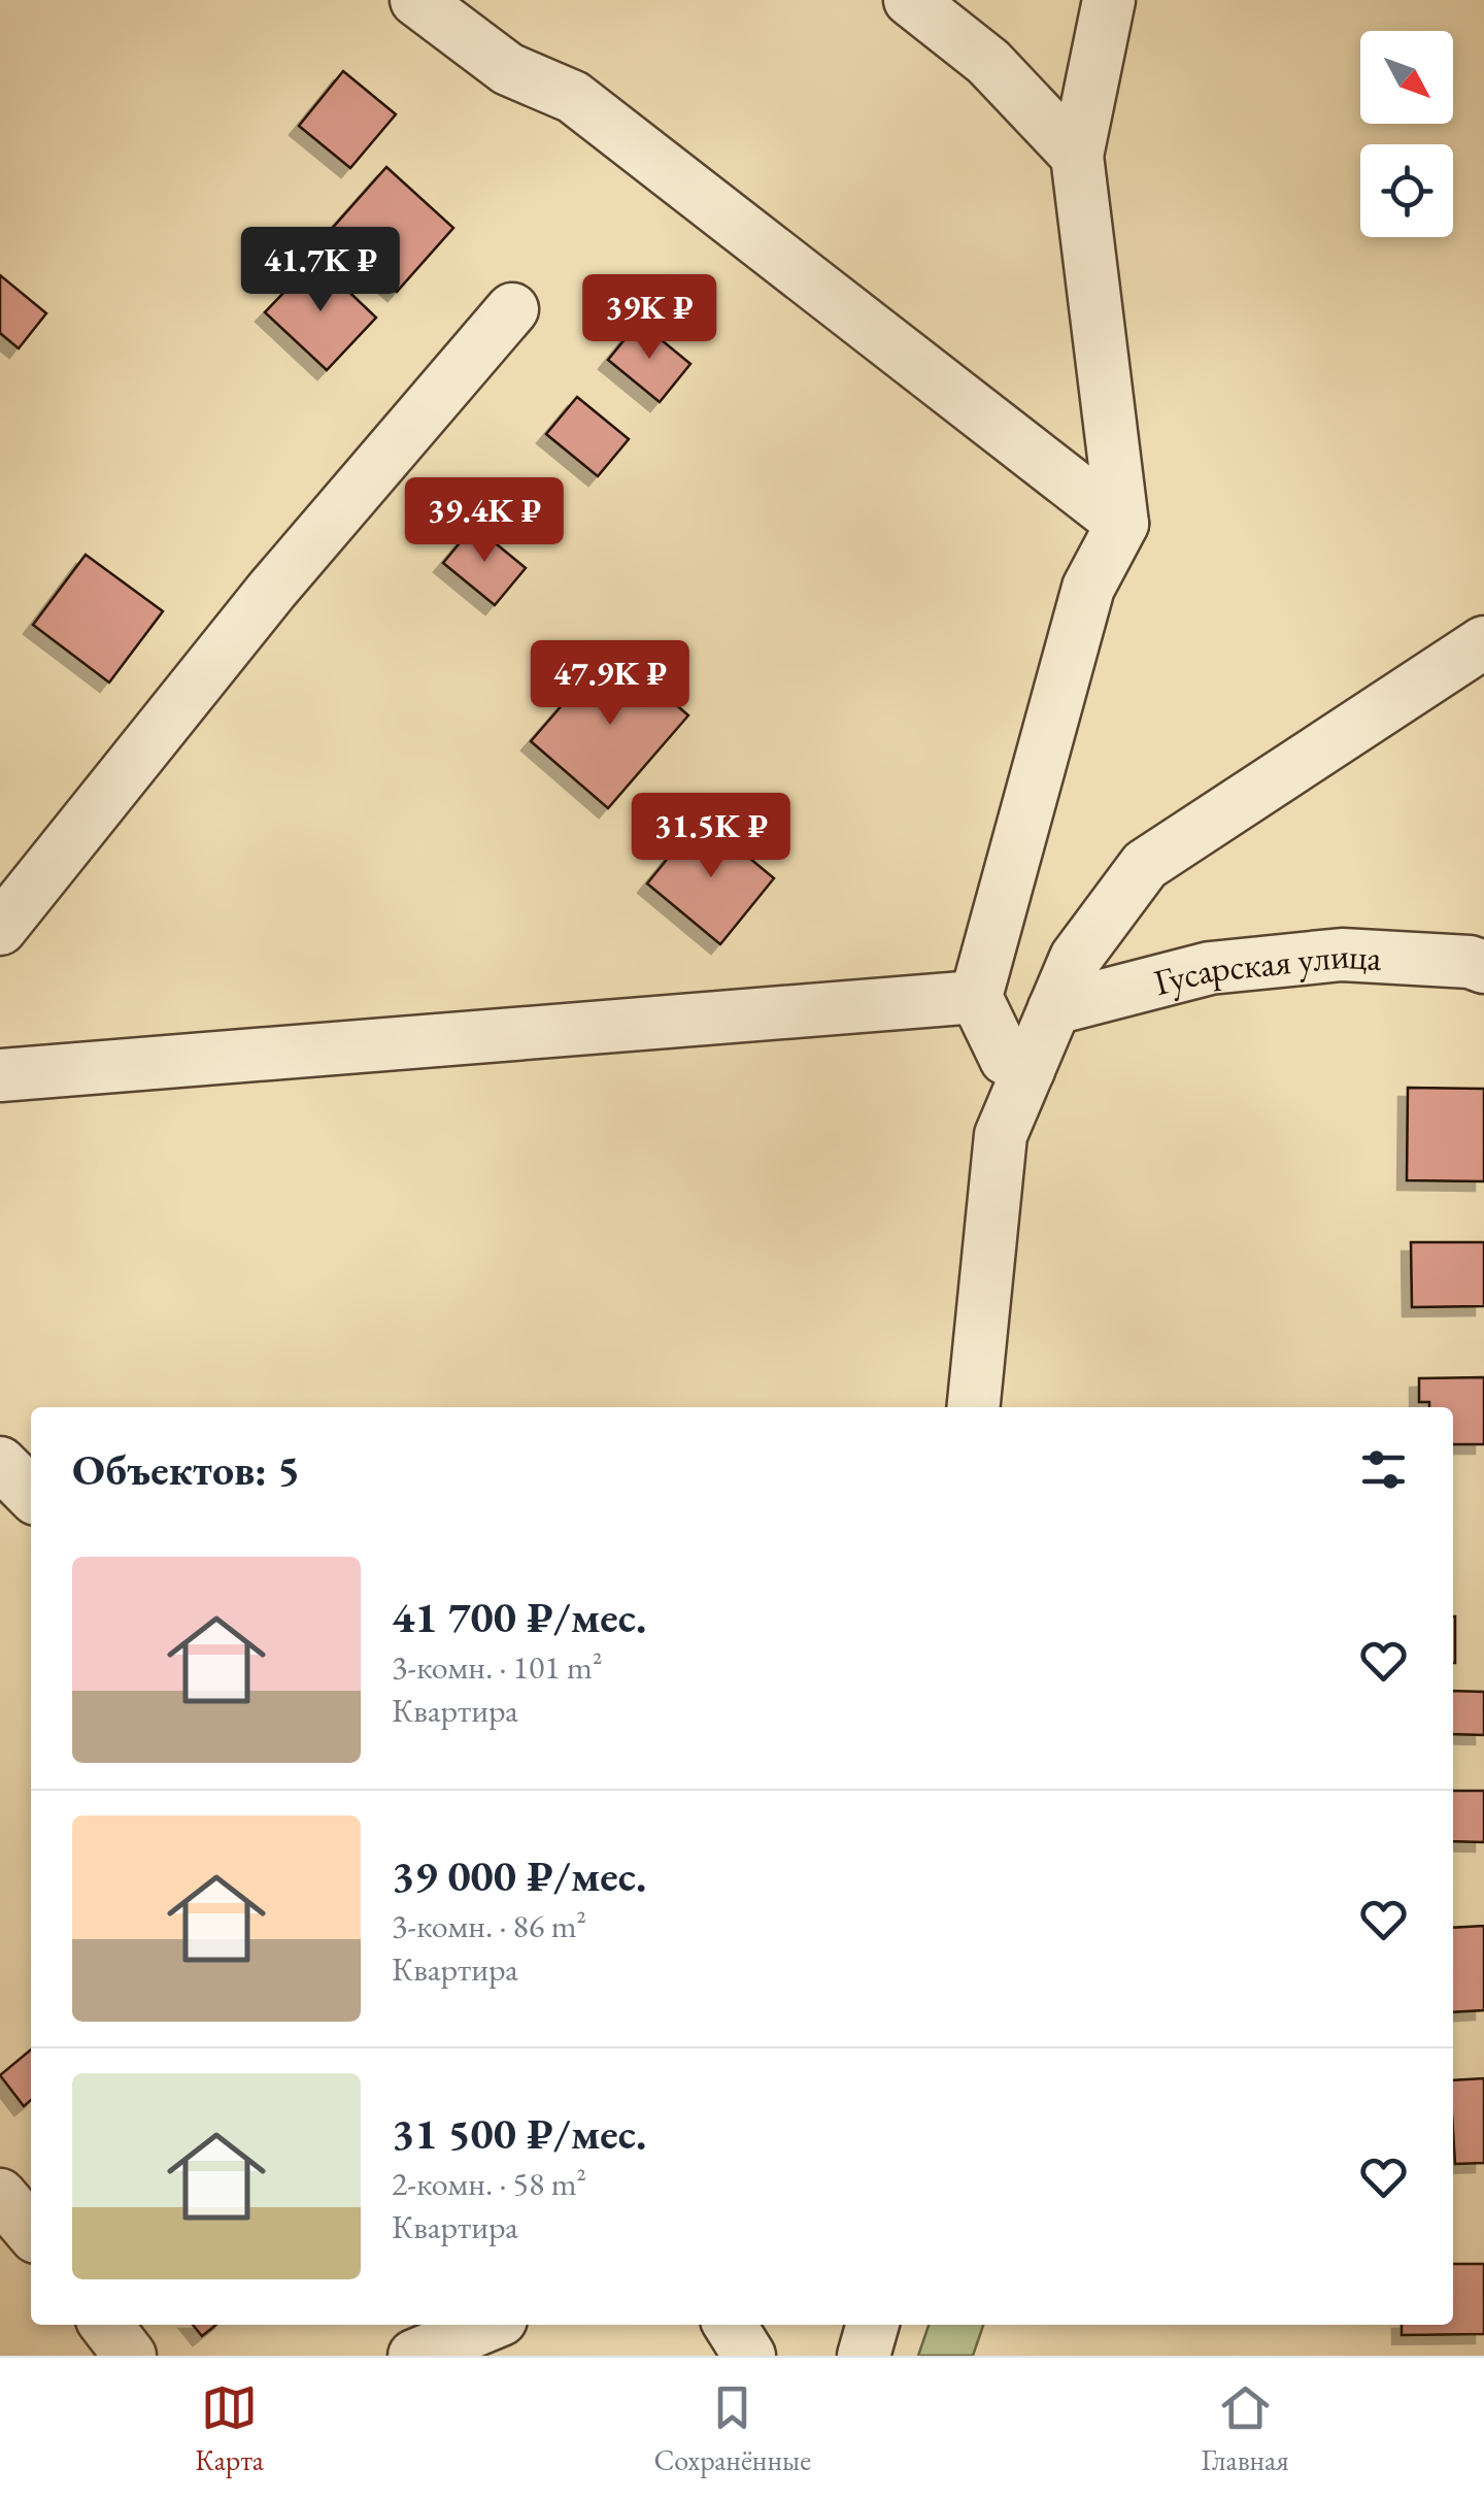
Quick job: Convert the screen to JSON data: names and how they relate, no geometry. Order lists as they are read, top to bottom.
{
  "streets": {
    "street": ["Гусарская улица"]
  },
  "north": "bottom right",
  "page": {
    "price": [
      "41.7K ₽",
      "39K ₽",
      "39.4K ₽",
      "47.9K ₽",
      "31.5K ₽"
    ],
    "heading": "Объектов: 5",
    "list": [
      {
        "name": "41 700 ₽/мес.",
        "note": "3-комн. · 101 m² · Квартира"
      },
      {
        "name": "39 000 ₽/мес.",
        "note": "3-комн. · 86 m² · Квартира"
      },
      {
        "name": "31 500 ₽/мес.",
        "note": "2-комн. · 58 m² · Квартира"
      }
    ],
    "tabs": ["Карта", "Сохранённые", "Главная"]
  }
}
